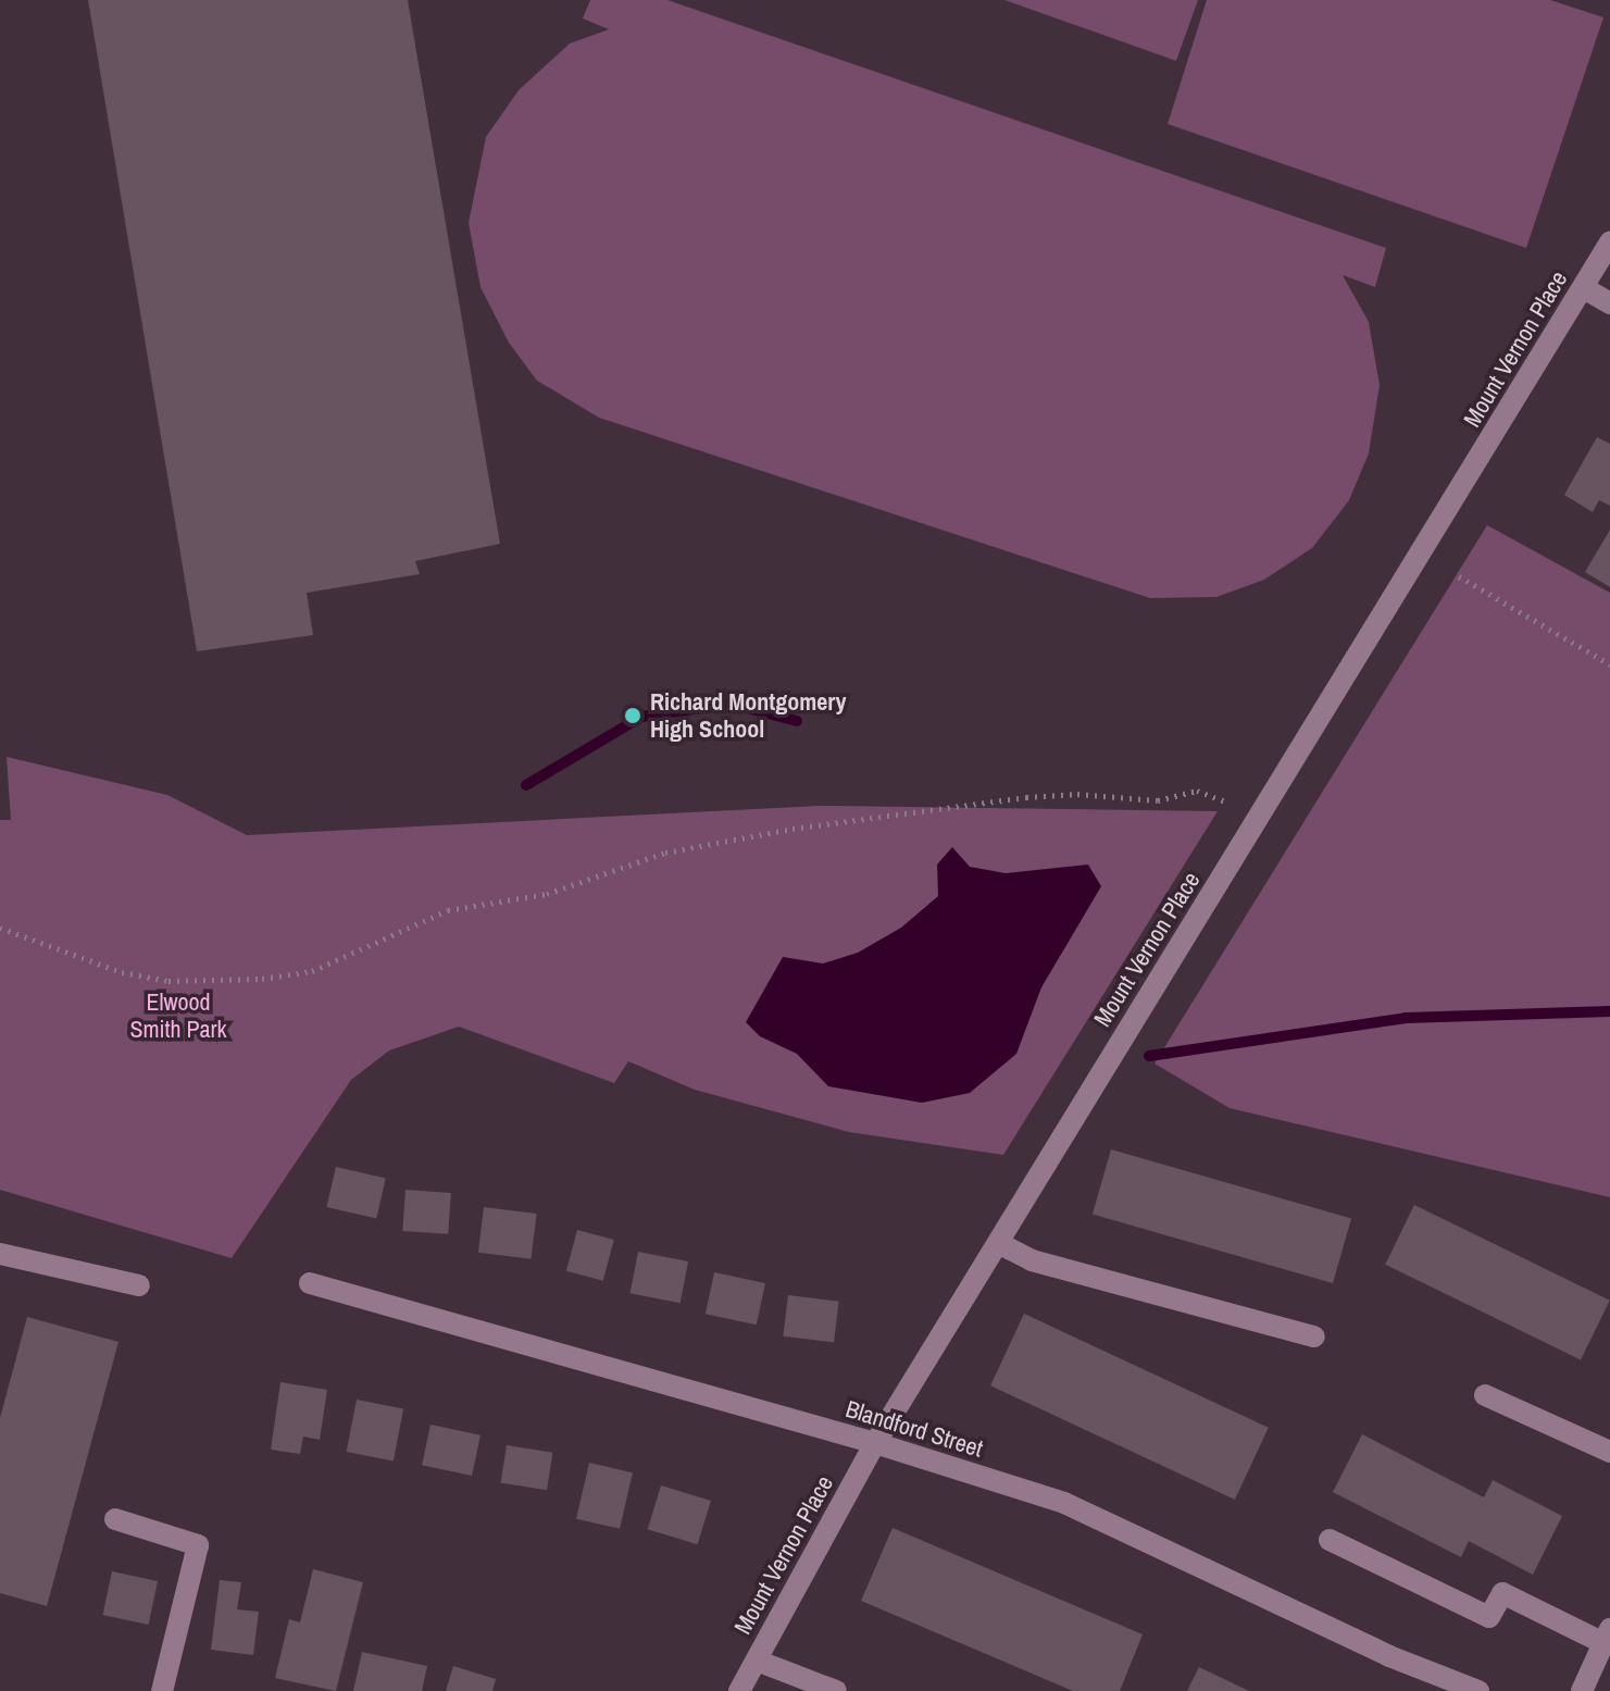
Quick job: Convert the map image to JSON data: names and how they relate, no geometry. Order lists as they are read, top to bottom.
{
  "streets": {
    "street": ["Mount Vernon Place", "Blandford Street"]
  },
  "crossings": [
    ["Mount Vernon Place", "Blandford Street"]
  ],
  "parks": ["Elwood Smith Park"],
  "places": ["Richard Montgomery High School"]
}
